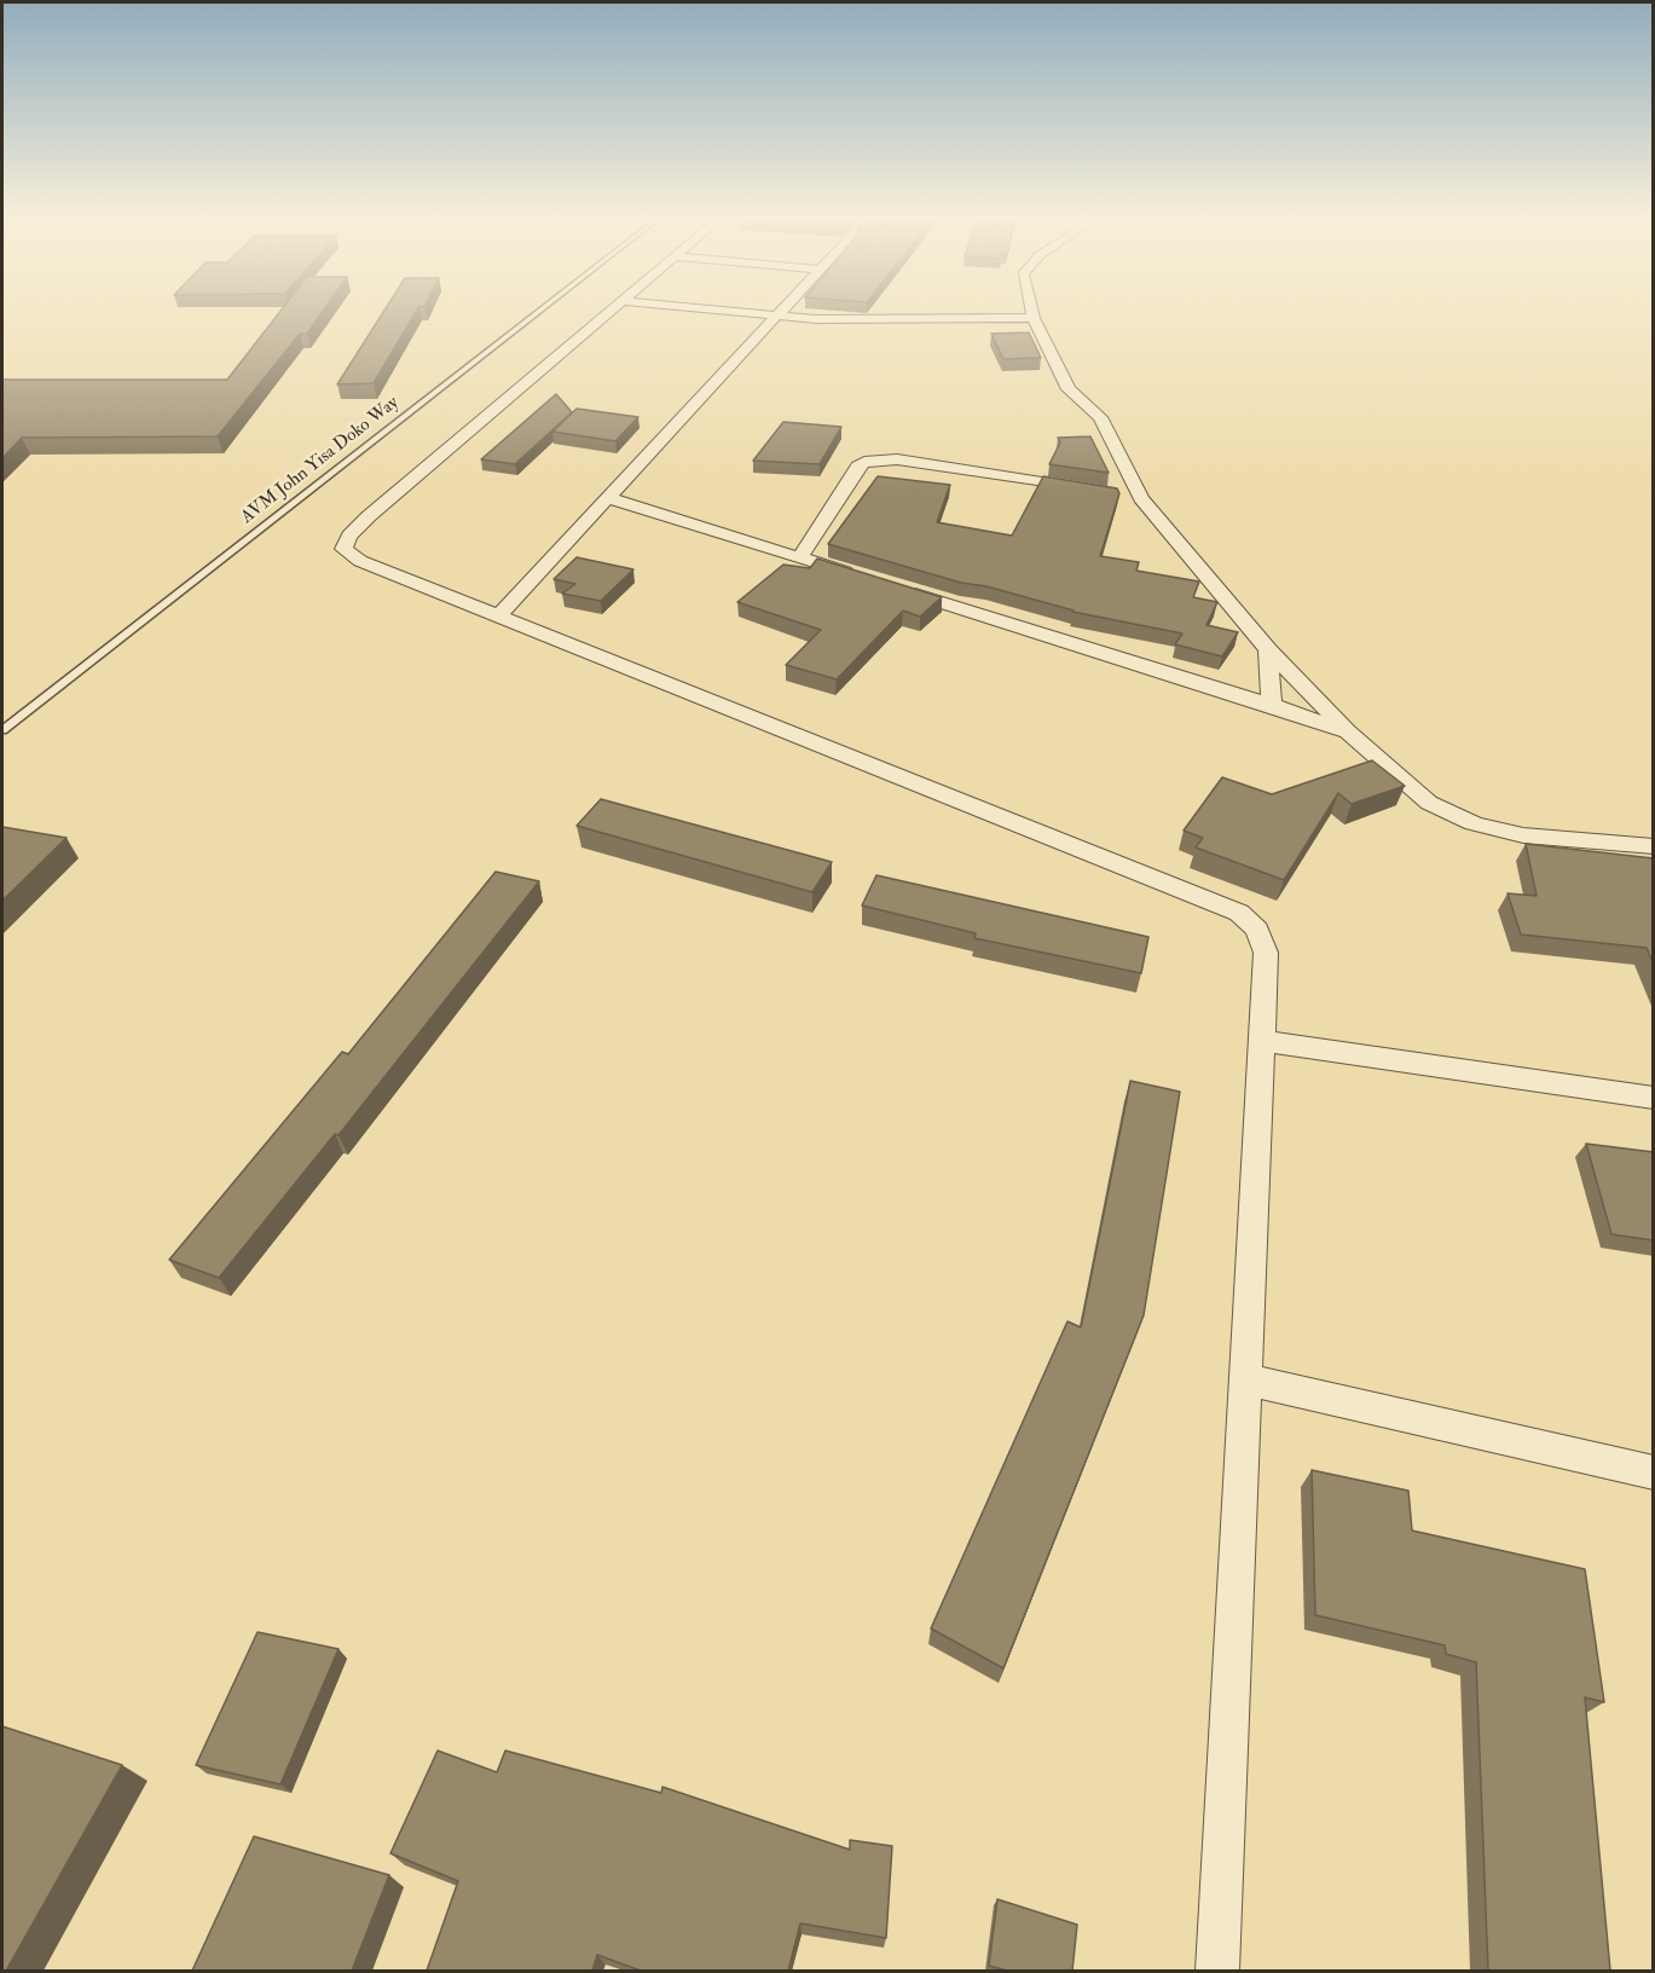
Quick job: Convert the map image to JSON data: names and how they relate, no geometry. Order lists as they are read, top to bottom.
{
  "streets": {
    "lane": ["AVM John Yisa Doko Way"]
  }
}
